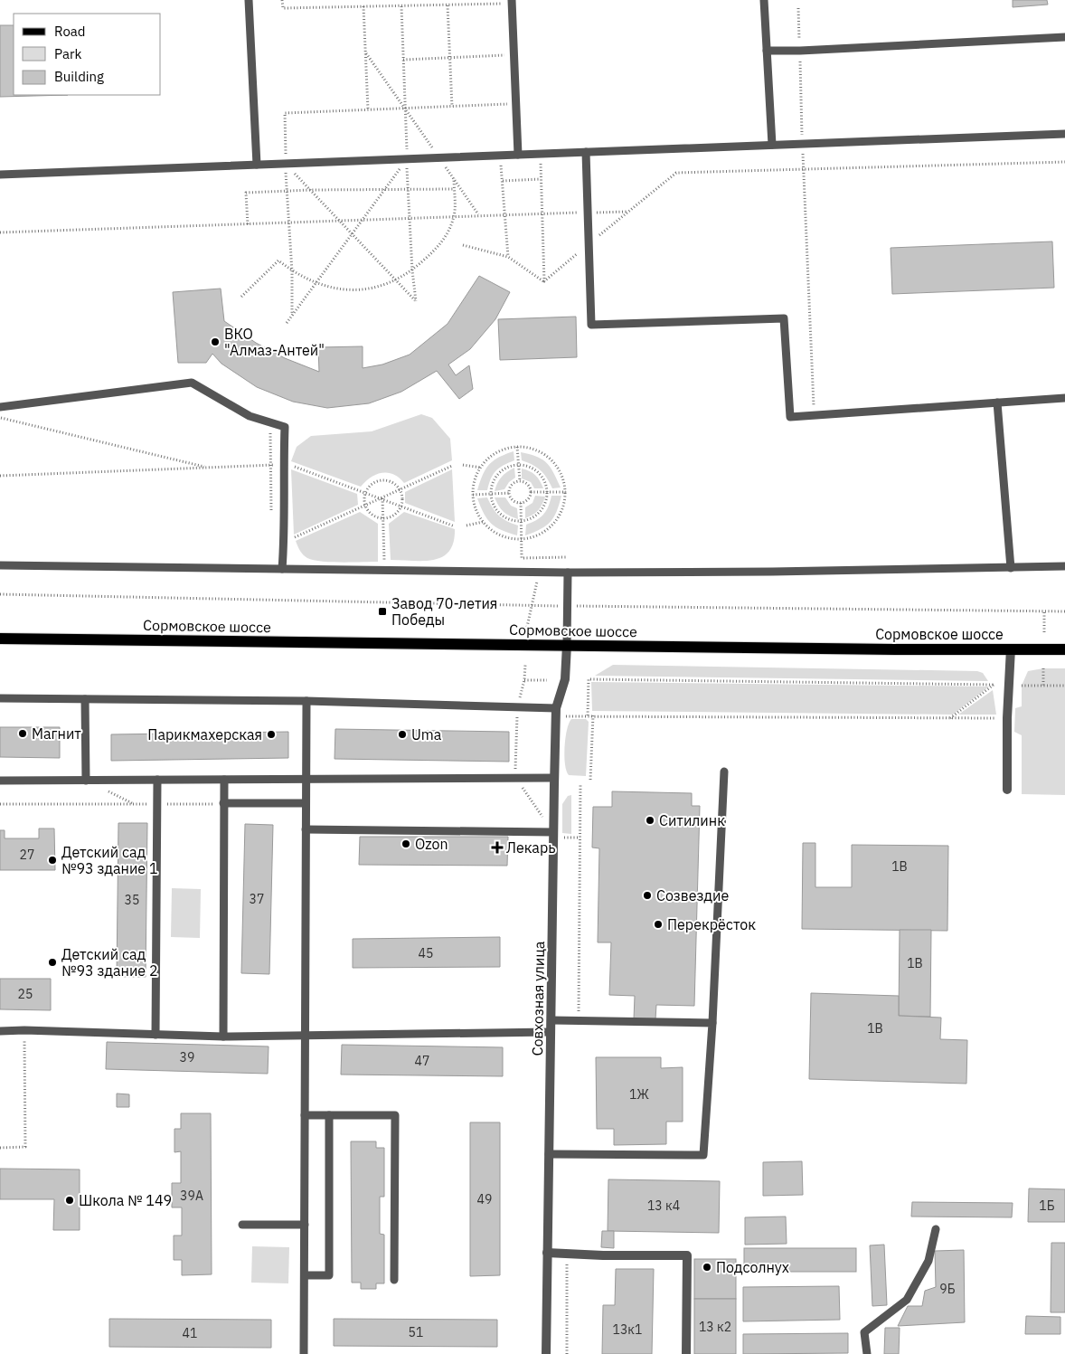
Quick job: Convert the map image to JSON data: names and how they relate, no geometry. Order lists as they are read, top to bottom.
{
  "streets": {
    "main road": ["Сормовское шоссе"],
    "street": ["Совхозная улица"]
  },
  "crossings": [
    ["Сормовское шоссе", "Совхозная улица"]
  ],
  "places": {
    "other": [
      "ВКО \"Алмаз-Антей\"",
      "Магнит",
      "Парикмахерская",
      "Uma",
      "Ситилинк",
      "Ozon",
      "Детский сад №93 здание 1",
      "Созвездие",
      "Перекрёсток",
      "Детский сад №93 здание 2",
      "Школа № 149",
      "Подсолнух"
    ],
    "transit": ["Завод 70-летия Победы"],
    "health": ["Лекарь"]
  },
  "house_numbers": [
    "27",
    "1В",
    "37",
    "35",
    "45",
    "1В",
    "25",
    "1В",
    "39",
    "47",
    "1Ж",
    "39А",
    "49",
    "13 к4",
    "1Б",
    "9Б",
    "13 к2",
    "13к1",
    "51",
    "41"
  ],
  "legend": ["Road", "Park", "Building"]
}
